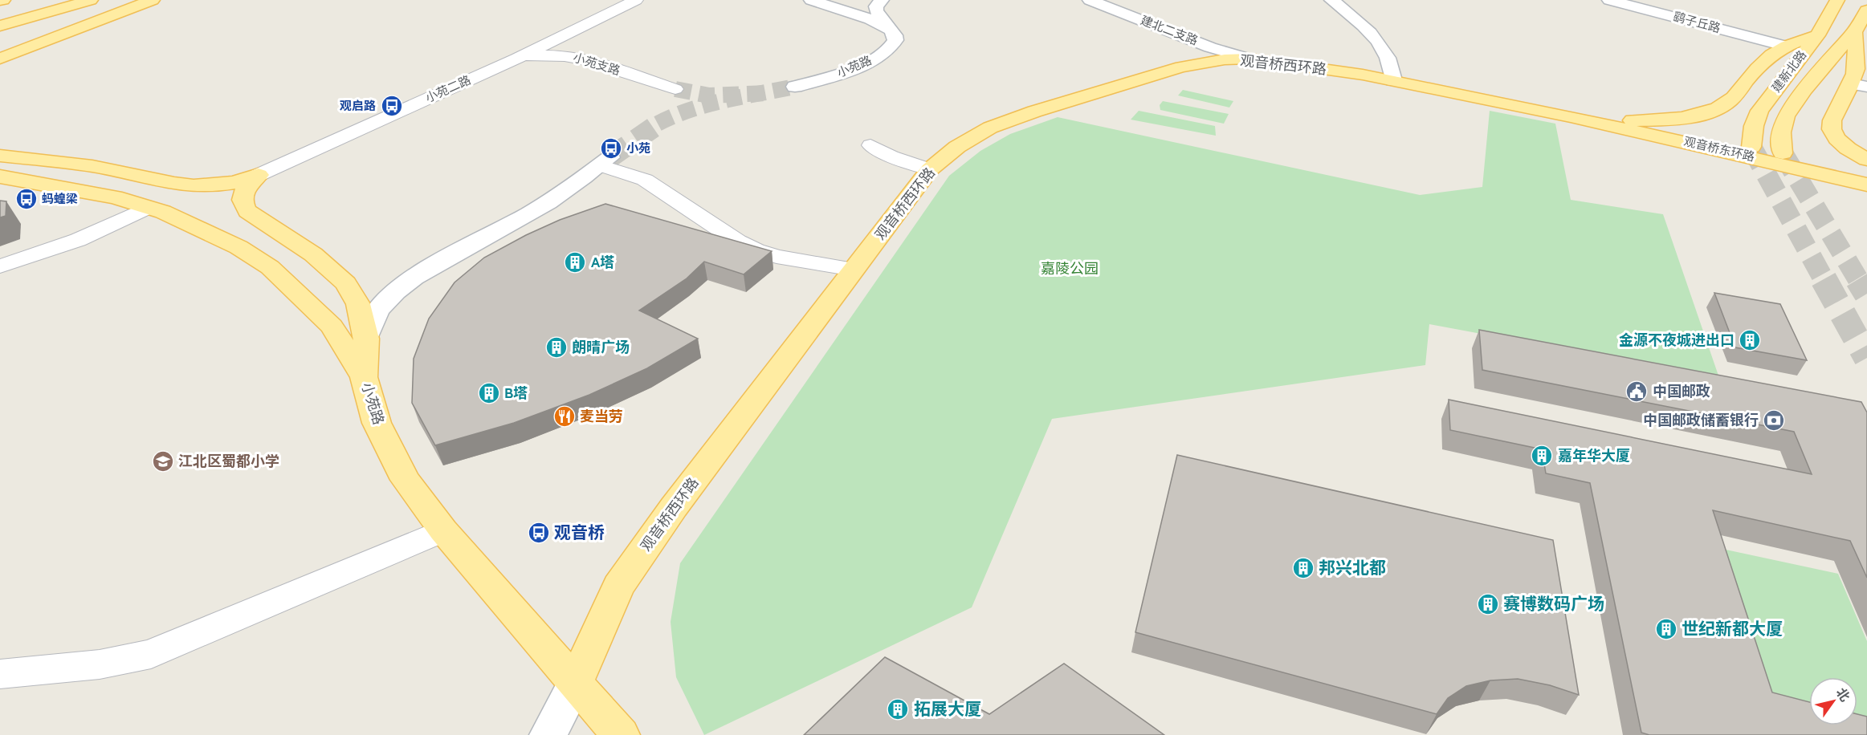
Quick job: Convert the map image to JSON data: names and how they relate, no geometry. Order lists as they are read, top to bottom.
{
  "streets": {
    "main road": [
      "观音桥西环路",
      "小苑路",
      "建新北路",
      "观音桥东环路"
    ],
    "street": [
      "鹞子丘路",
      "建北二支路",
      "小苑支路",
      "小苑二路"
    ]
  },
  "crossings": [
    ["建北二支路", "观音桥西环路"],
    ["小苑支路", "小苑二路"],
    ["观音桥西环路", "小苑路"],
    ["观音桥西环路", "观音桥东环路"]
  ],
  "parks": ["嘉陵公园"],
  "places": {
    "bus stop": [
      "观启路",
      "小苑",
      "蚂蝗梁",
      "观音桥"
    ],
    "building": [
      "A塔",
      "金源不夜城进出口",
      "朗晴广场",
      "B塔",
      "嘉年华大厦",
      "邦兴北都",
      "赛博数码广场",
      "世纪新都大厦",
      "拓展大厦"
    ],
    "public building": ["中国邮政"],
    "restaurant": ["麦当劳"],
    "bank": ["中国邮政储蓄银行"],
    "school or university": ["江北区蜀都小学"]
  },
  "north": "top right"
}
